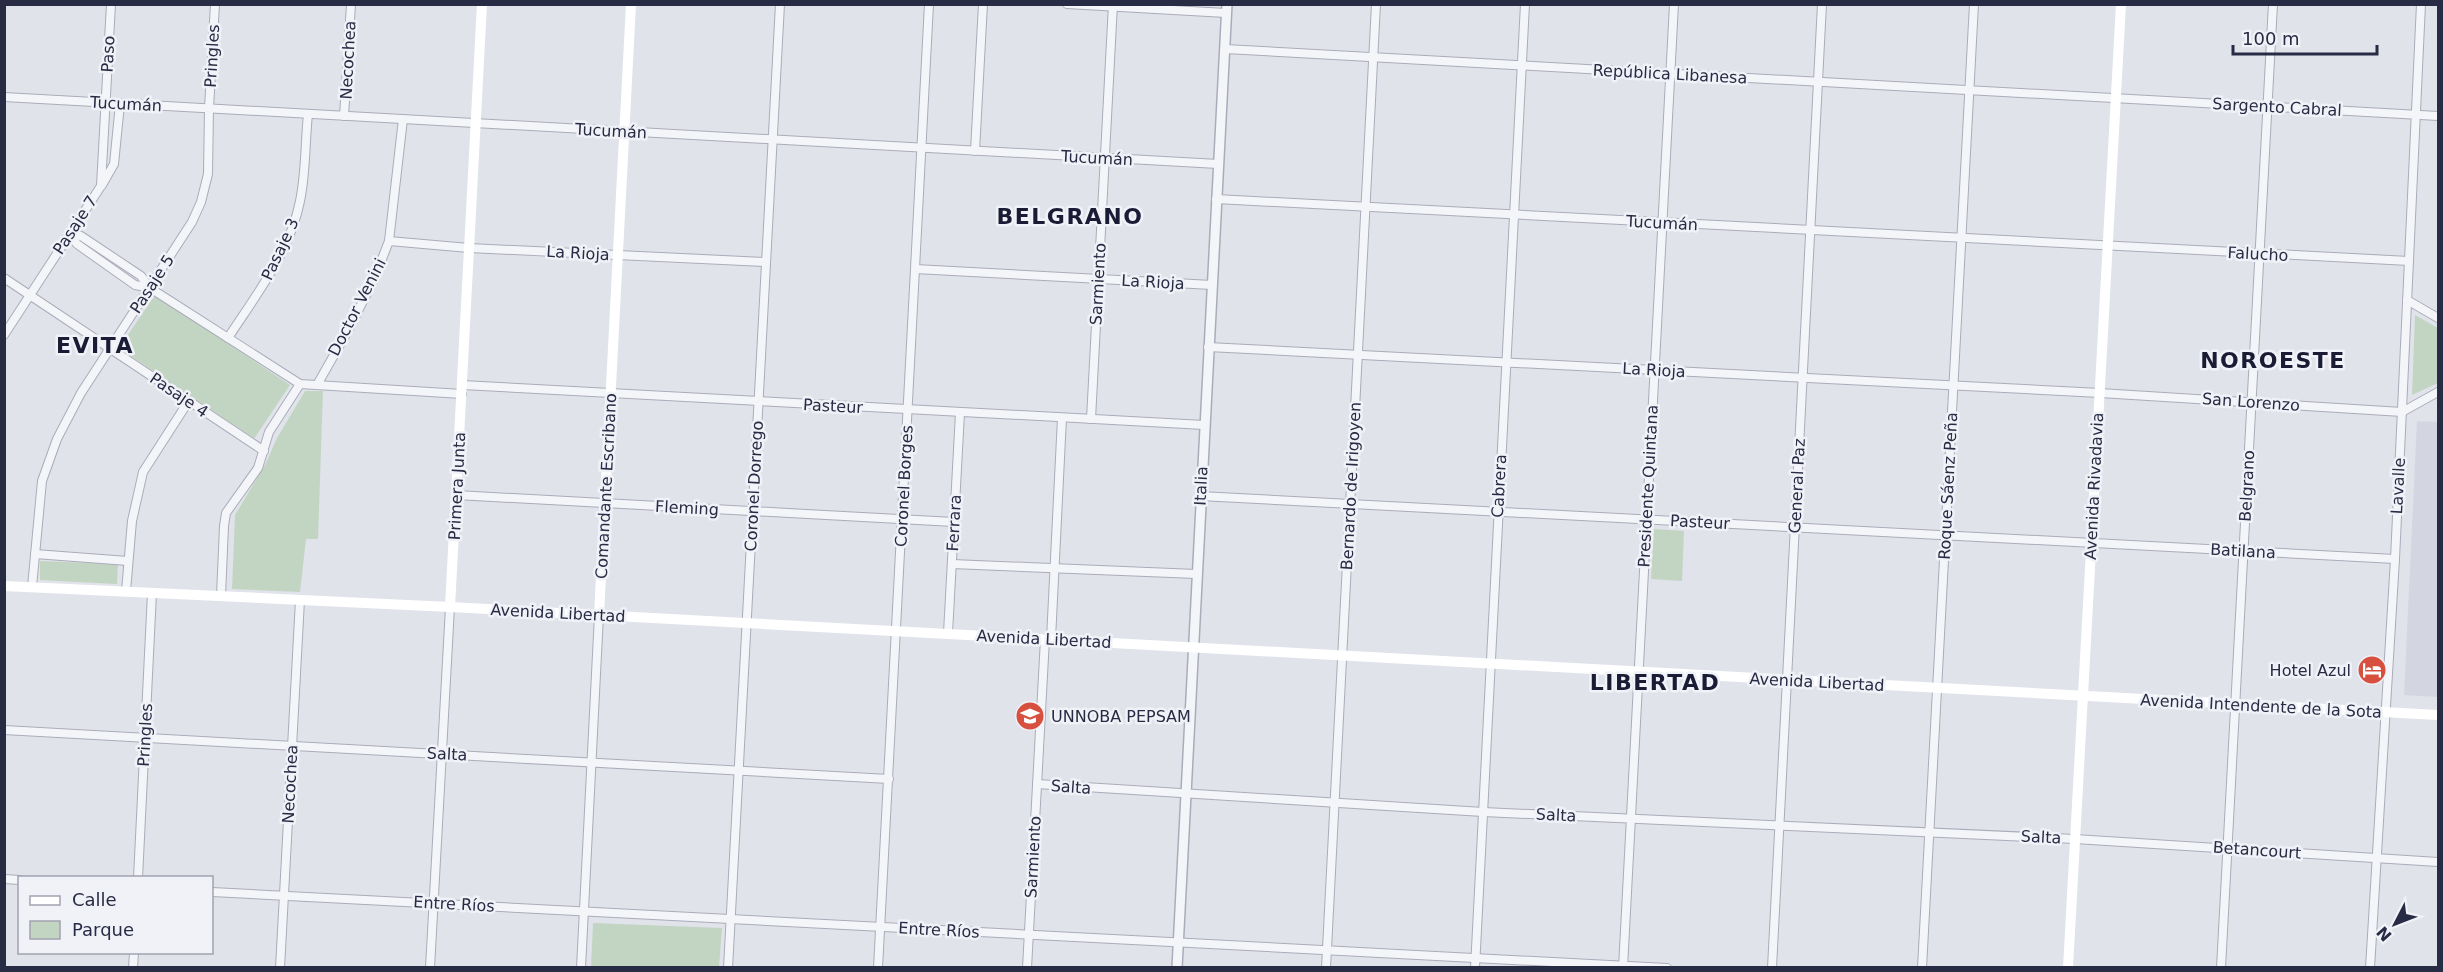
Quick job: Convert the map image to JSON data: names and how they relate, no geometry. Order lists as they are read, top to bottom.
{
  "streets": {
    "main road": [
      "Primera Junta",
      "Comandante Escribano",
      "Avenida Rivadavia",
      "Avenida Libertad",
      "Avenida Intendente de la Sota"
    ],
    "street": [
      "Paso",
      "Pringles",
      "Necochea",
      "República Libanesa",
      "Tucumán",
      "Sargento Cabral",
      "Pasaje 7",
      "Pasaje 3",
      "La Rioja",
      "Falucho",
      "Pasaje 5",
      "Sarmiento",
      "Doctor Venini",
      "Pasaje 4",
      "San Lorenzo",
      "Pasteur",
      "Coronel Dorrego",
      "Coronel Borges",
      "Italia",
      "Bernardo de Irigoyen",
      "Cabrera",
      "Presidente Quintana",
      "General Paz",
      "Roque Sáenz Peña",
      "Belgrano",
      "Lavalle",
      "Fleming",
      "Ferrara",
      "Batilana",
      "Salta",
      "Betancourt",
      "Entre Ríos"
    ]
  },
  "crossings": [
    ["Paso", "Tucumán"],
    ["Paso", "Pasaje 7"],
    ["Pringles", "Tucumán"],
    ["Pringles", "Pasaje 5"],
    ["Pringles", "Avenida Libertad"],
    ["Pringles", "Salta"],
    ["Necochea", "Tucumán"],
    ["Necochea", "Avenida Libertad"],
    ["Necochea", "Salta"],
    ["Necochea", "Entre Ríos"],
    ["República Libanesa", "Sargento Cabral"],
    ["República Libanesa", "Italia"],
    ["República Libanesa", "Bernardo de Irigoyen"],
    ["República Libanesa", "Cabrera"],
    ["República Libanesa", "Presidente Quintana"],
    ["República Libanesa", "General Paz"],
    ["República Libanesa", "Roque Sáenz Peña"],
    ["República Libanesa", "Avenida Rivadavia"],
    ["Tucumán", "Pasaje 7"],
    ["Tucumán", "Pasaje 3"],
    ["Tucumán", "Falucho"],
    ["Tucumán", "Pasaje 5"],
    ["Tucumán", "Sarmiento"],
    ["Tucumán", "Doctor Venini"],
    ["Tucumán", "Primera Junta"],
    ["Tucumán", "Comandante Escribano"],
    ["Tucumán", "Coronel Dorrego"],
    ["Tucumán", "Coronel Borges"],
    ["Tucumán", "Italia"],
    ["Tucumán", "Bernardo de Irigoyen"],
    ["Tucumán", "Cabrera"],
    ["Tucumán", "Presidente Quintana"],
    ["Tucumán", "General Paz"],
    ["Tucumán", "Roque Sáenz Peña"],
    ["Tucumán", "Avenida Rivadavia"],
    ["Sargento Cabral", "Avenida Rivadavia"],
    ["Sargento Cabral", "Belgrano"],
    ["Sargento Cabral", "Lavalle"],
    ["Pasaje 7", "Pasaje 4"],
    ["La Rioja", "Sarmiento"],
    ["La Rioja", "Doctor Venini"],
    ["La Rioja", "San Lorenzo"],
    ["La Rioja", "Primera Junta"],
    ["La Rioja", "Comandante Escribano"],
    ["La Rioja", "Coronel Dorrego"],
    ["La Rioja", "Coronel Borges"],
    ["La Rioja", "Italia"],
    ["La Rioja", "Bernardo de Irigoyen"],
    ["La Rioja", "Cabrera"],
    ["La Rioja", "Presidente Quintana"],
    ["La Rioja", "General Paz"],
    ["La Rioja", "Roque Sáenz Peña"],
    ["La Rioja", "Avenida Rivadavia"],
    ["Falucho", "Avenida Rivadavia"],
    ["Falucho", "Belgrano"],
    ["Falucho", "Lavalle"],
    ["Pasaje 5", "Pasaje 4"],
    ["Pasaje 5", "Avenida Libertad"],
    ["Sarmiento", "Pasteur"],
    ["Sarmiento", "Avenida Libertad"],
    ["Sarmiento", "Salta"],
    ["Sarmiento", "Entre Ríos"],
    ["Doctor Venini", "Pasteur"],
    ["San Lorenzo", "Avenida Rivadavia"],
    ["San Lorenzo", "Belgrano"],
    ["San Lorenzo", "Lavalle"],
    ["Pasteur", "Primera Junta"],
    ["Pasteur", "Comandante Escribano"],
    ["Pasteur", "Coronel Dorrego"],
    ["Pasteur", "Coronel Borges"],
    ["Pasteur", "Italia"],
    ["Pasteur", "Bernardo de Irigoyen"],
    ["Pasteur", "Cabrera"],
    ["Pasteur", "Presidente Quintana"],
    ["Pasteur", "General Paz"],
    ["Pasteur", "Roque Sáenz Peña"],
    ["Pasteur", "Avenida Rivadavia"],
    ["Pasteur", "Ferrara"],
    ["Pasteur", "Batilana"],
    ["Primera Junta", "Fleming"],
    ["Primera Junta", "Avenida Libertad"],
    ["Primera Junta", "Salta"],
    ["Primera Junta", "Entre Ríos"],
    ["Comandante Escribano", "Fleming"],
    ["Comandante Escribano", "Avenida Libertad"],
    ["Comandante Escribano", "Salta"],
    ["Comandante Escribano", "Entre Ríos"],
    ["Coronel Dorrego", "Fleming"],
    ["Coronel Dorrego", "Avenida Libertad"],
    ["Coronel Dorrego", "Salta"],
    ["Coronel Dorrego", "Entre Ríos"],
    ["Coronel Borges", "Fleming"],
    ["Coronel Borges", "Avenida Libertad"],
    ["Coronel Borges", "Salta"],
    ["Coronel Borges", "Entre Ríos"],
    ["Italia", "Avenida Libertad"],
    ["Italia", "Salta"],
    ["Italia", "Entre Ríos"],
    ["Bernardo de Irigoyen", "Avenida Libertad"],
    ["Bernardo de Irigoyen", "Salta"],
    ["Bernardo de Irigoyen", "Entre Ríos"],
    ["Cabrera", "Avenida Libertad"],
    ["Cabrera", "Salta"],
    ["Cabrera", "Entre Ríos"],
    ["Presidente Quintana", "Avenida Libertad"],
    ["Presidente Quintana", "Salta"],
    ["Presidente Quintana", "Entre Ríos"],
    ["General Paz", "Avenida Libertad"],
    ["General Paz", "Salta"],
    ["Roque Sáenz Peña", "Avenida Libertad"],
    ["Roque Sáenz Peña", "Salta"],
    ["Avenida Rivadavia", "Batilana"],
    ["Avenida Rivadavia", "Avenida Libertad"],
    ["Avenida Rivadavia", "Avenida Intendente de la Sota"],
    ["Avenida Rivadavia", "Salta"],
    ["Avenida Rivadavia", "Betancourt"],
    ["Belgrano", "Batilana"],
    ["Belgrano", "Avenida Intendente de la Sota"],
    ["Belgrano", "Betancourt"],
    ["Lavalle", "Batilana"],
    ["Lavalle", "Avenida Intendente de la Sota"],
    ["Lavalle", "Betancourt"],
    ["Fleming", "Ferrara"],
    ["Ferrara", "Avenida Libertad"],
    ["Avenida Libertad", "Avenida Intendente de la Sota"],
    ["Salta", "Betancourt"]
  ],
  "districts": [
    "BELGRANO",
    "EVITA",
    "NOROESTE",
    "LIBERTAD"
  ],
  "places": {
    "hotel": ["Hotel Azul"],
    "school or university": ["UNNOBA PEPSAM"]
  },
  "legend": ["Calle", "Parque"],
  "scale_bar": "100 m",
  "north": "bottom left"
}
